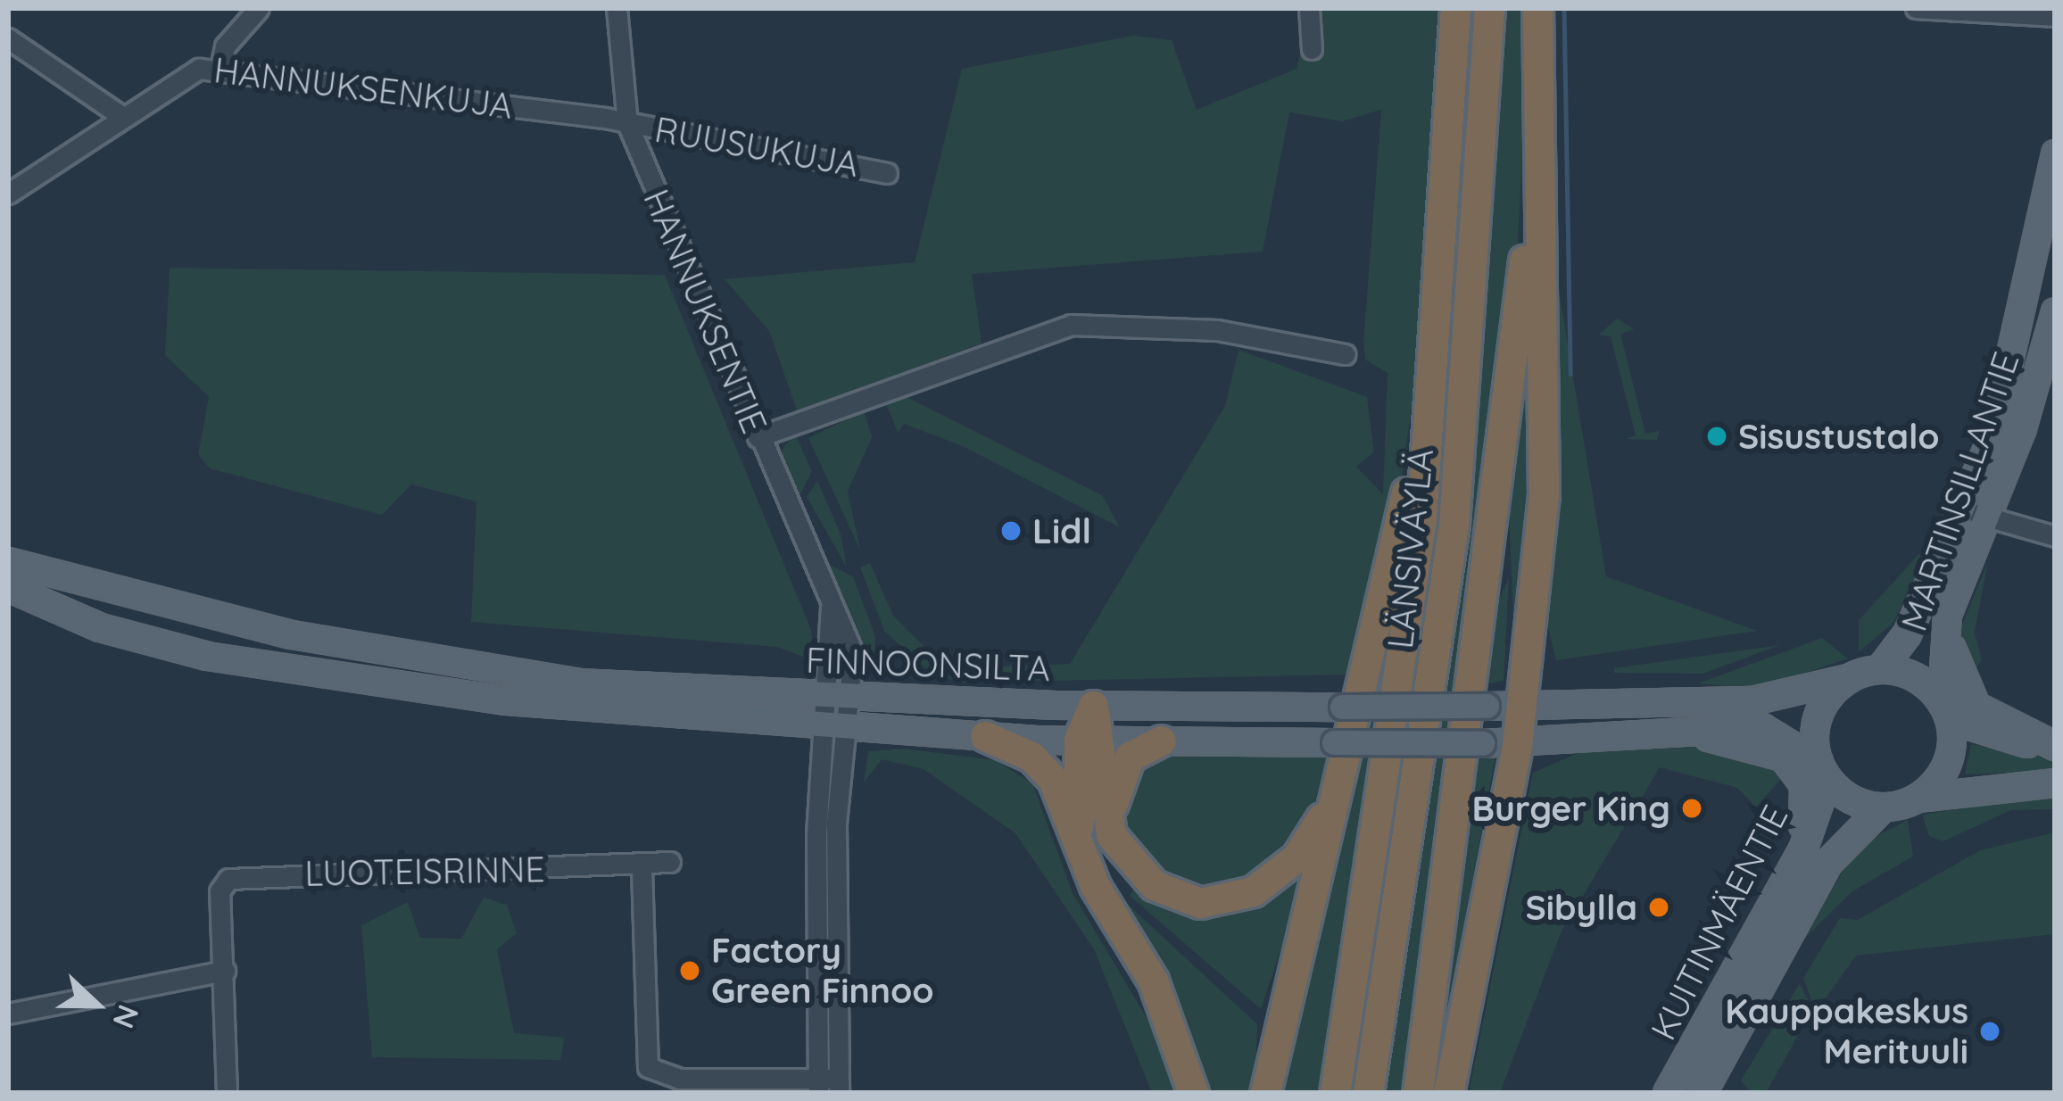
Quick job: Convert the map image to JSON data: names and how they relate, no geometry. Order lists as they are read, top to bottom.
{
  "streets": {
    "highway": ["LÄNSIVÄYLÄ"],
    "main road": ["MARTINSILLANTIE", "FINNOONSILTA", "KUITINMÄENTIE"],
    "street": [
      "HANNUKSENKUJA",
      "RUUSUKUJA",
      "HANNUKSENTIE",
      "LUOTEISRINNE"
    ]
  },
  "crossings": [
    ["HANNUKSENKUJA", "RUUSUKUJA"],
    ["HANNUKSENKUJA", "HANNUKSENTIE"],
    ["RUUSUKUJA", "HANNUKSENTIE"],
    ["HANNUKSENTIE", "FINNOONSILTA"],
    ["MARTINSILLANTIE", "FINNOONSILTA"],
    ["MARTINSILLANTIE", "KUITINMÄENTIE"],
    ["FINNOONSILTA", "KUITINMÄENTIE"]
  ],
  "places": [
    "Sisustustalo",
    "Lidl",
    "Burger King",
    "Sibylla",
    "Factory Green Finnoo",
    "Kauppakeskus Merituuli"
  ],
  "north": "right"
}
